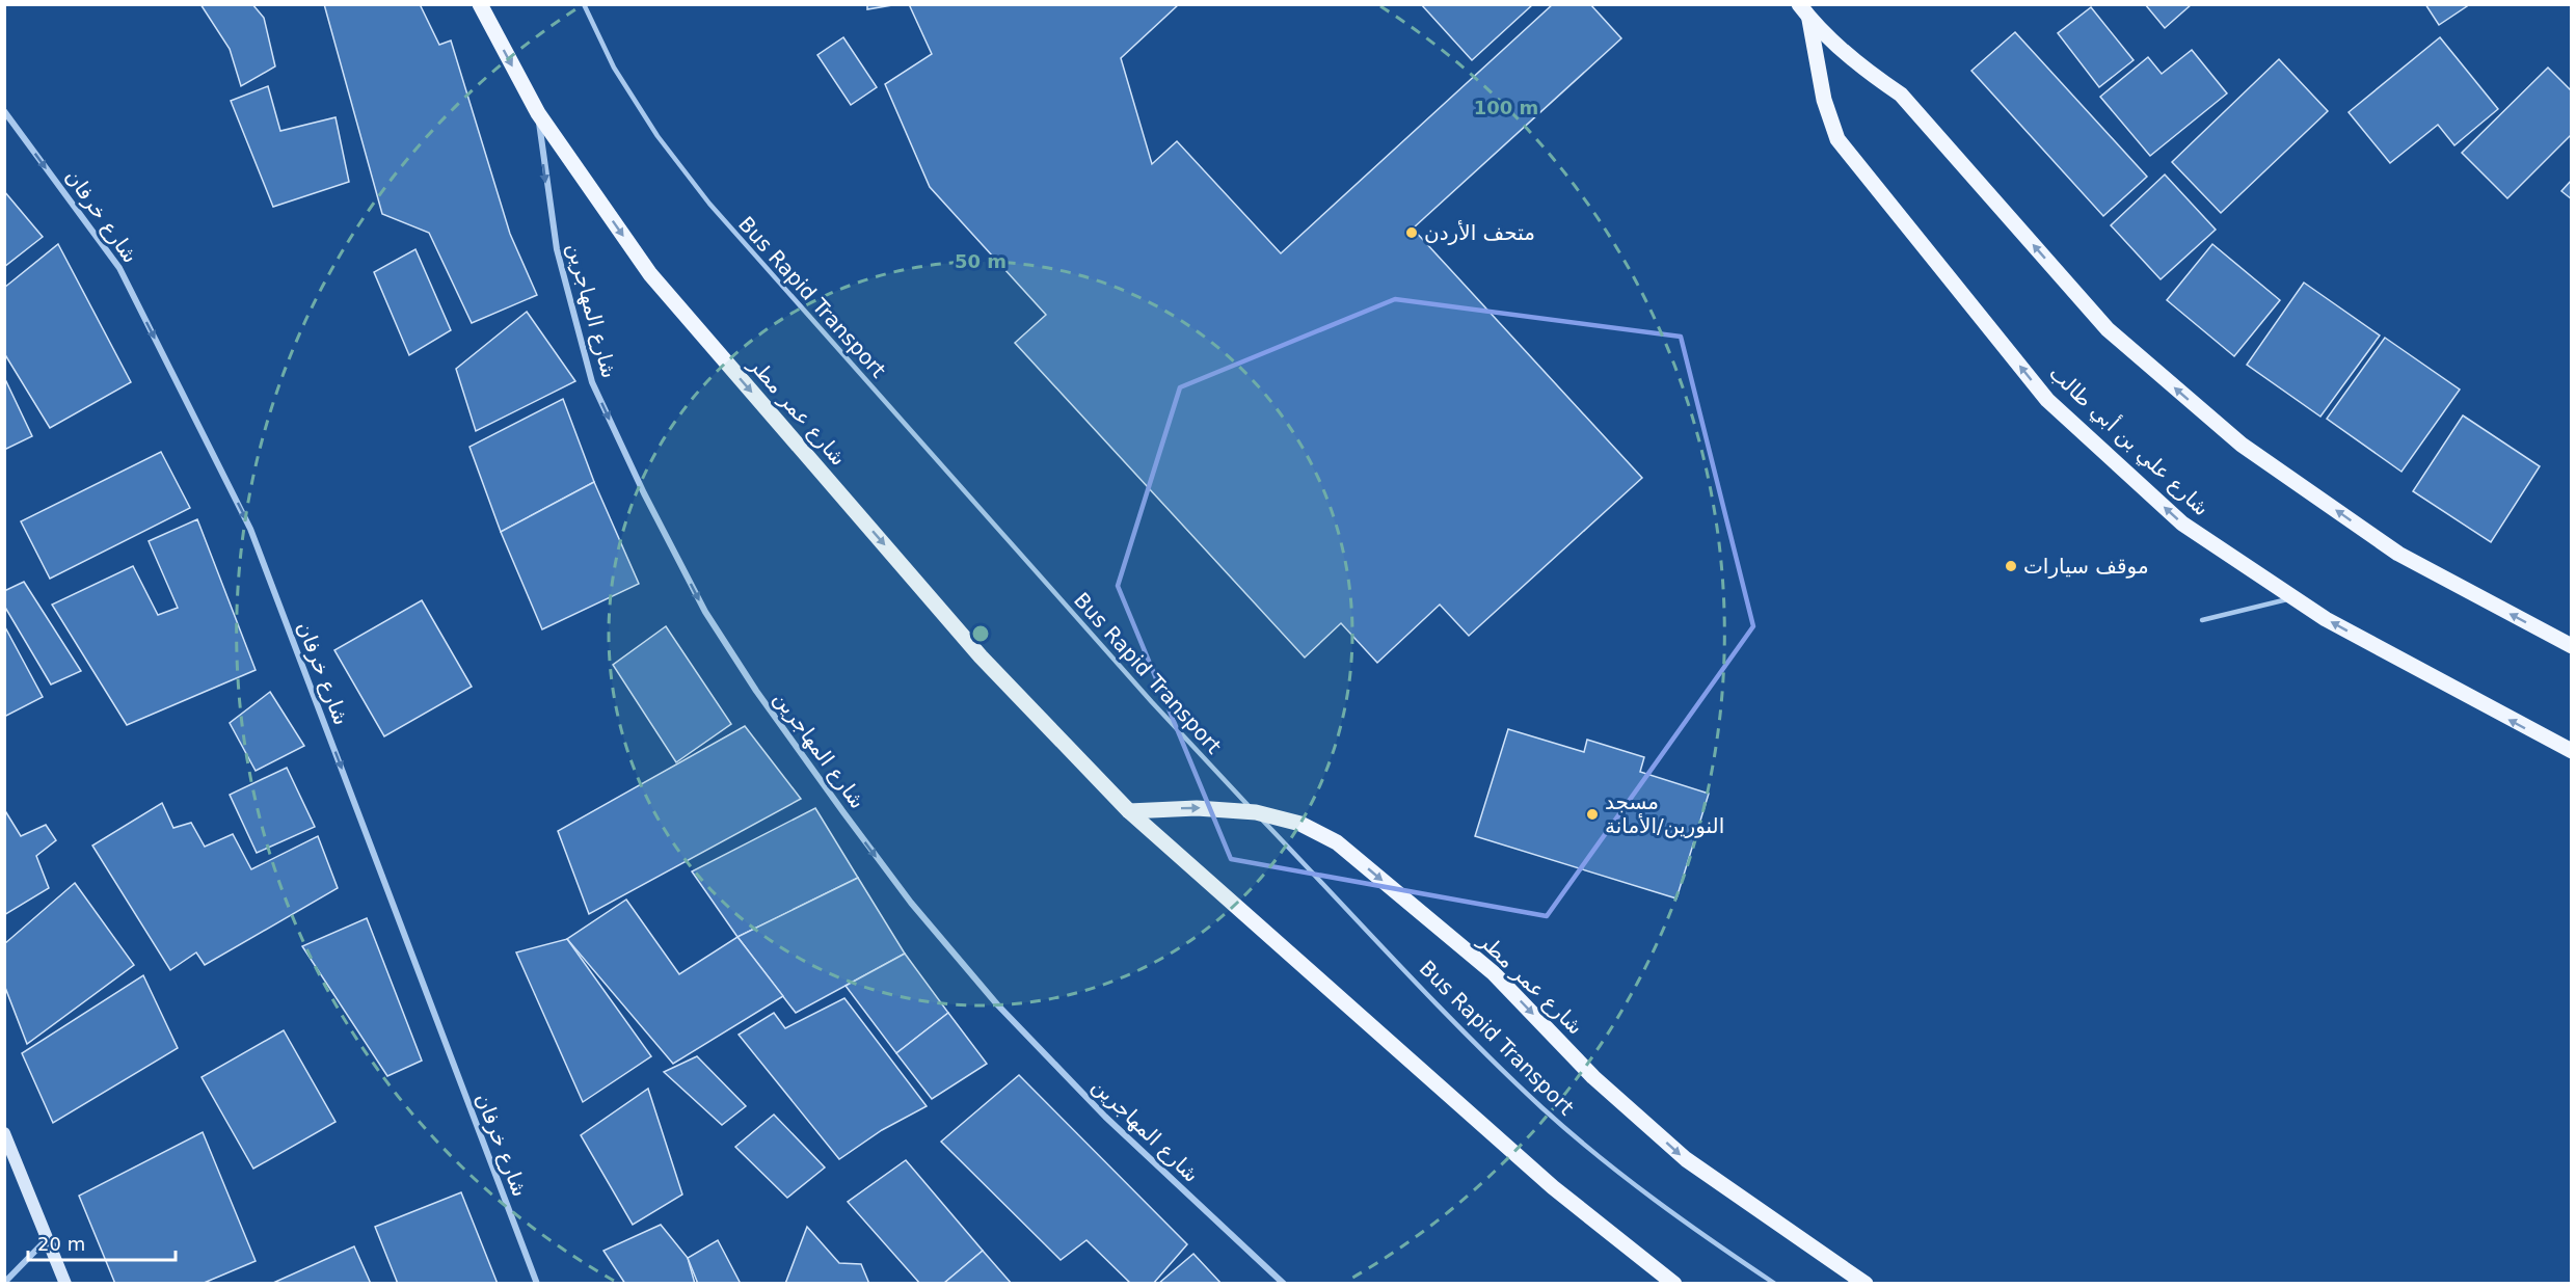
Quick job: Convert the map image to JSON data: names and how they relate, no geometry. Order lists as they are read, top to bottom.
{
  "streets": {
    "main road": ["شارع عمر مطر", "شارع علي بن أبي طالب"],
    "street": ["شارع خرفان", "شارع المهاجرين"],
    "lane": ["Bus Rapid Transport"]
  },
  "crossings": [
    ["Bus Rapid Transport", "شارع عمر مطر"],
    ["شارع المهاجرين", "شارع عمر مطر"]
  ],
  "one_way": ["شارع خرفان", "شارع المهاجرين", "شارع علي بن أبي طالب"],
  "places": ["متحف الأردن", "موقف سيارات", "مسجد النورين/الأمانة"],
  "scale_bar": "20 m",
  "rings": ["100 m", "50 m"]
}
